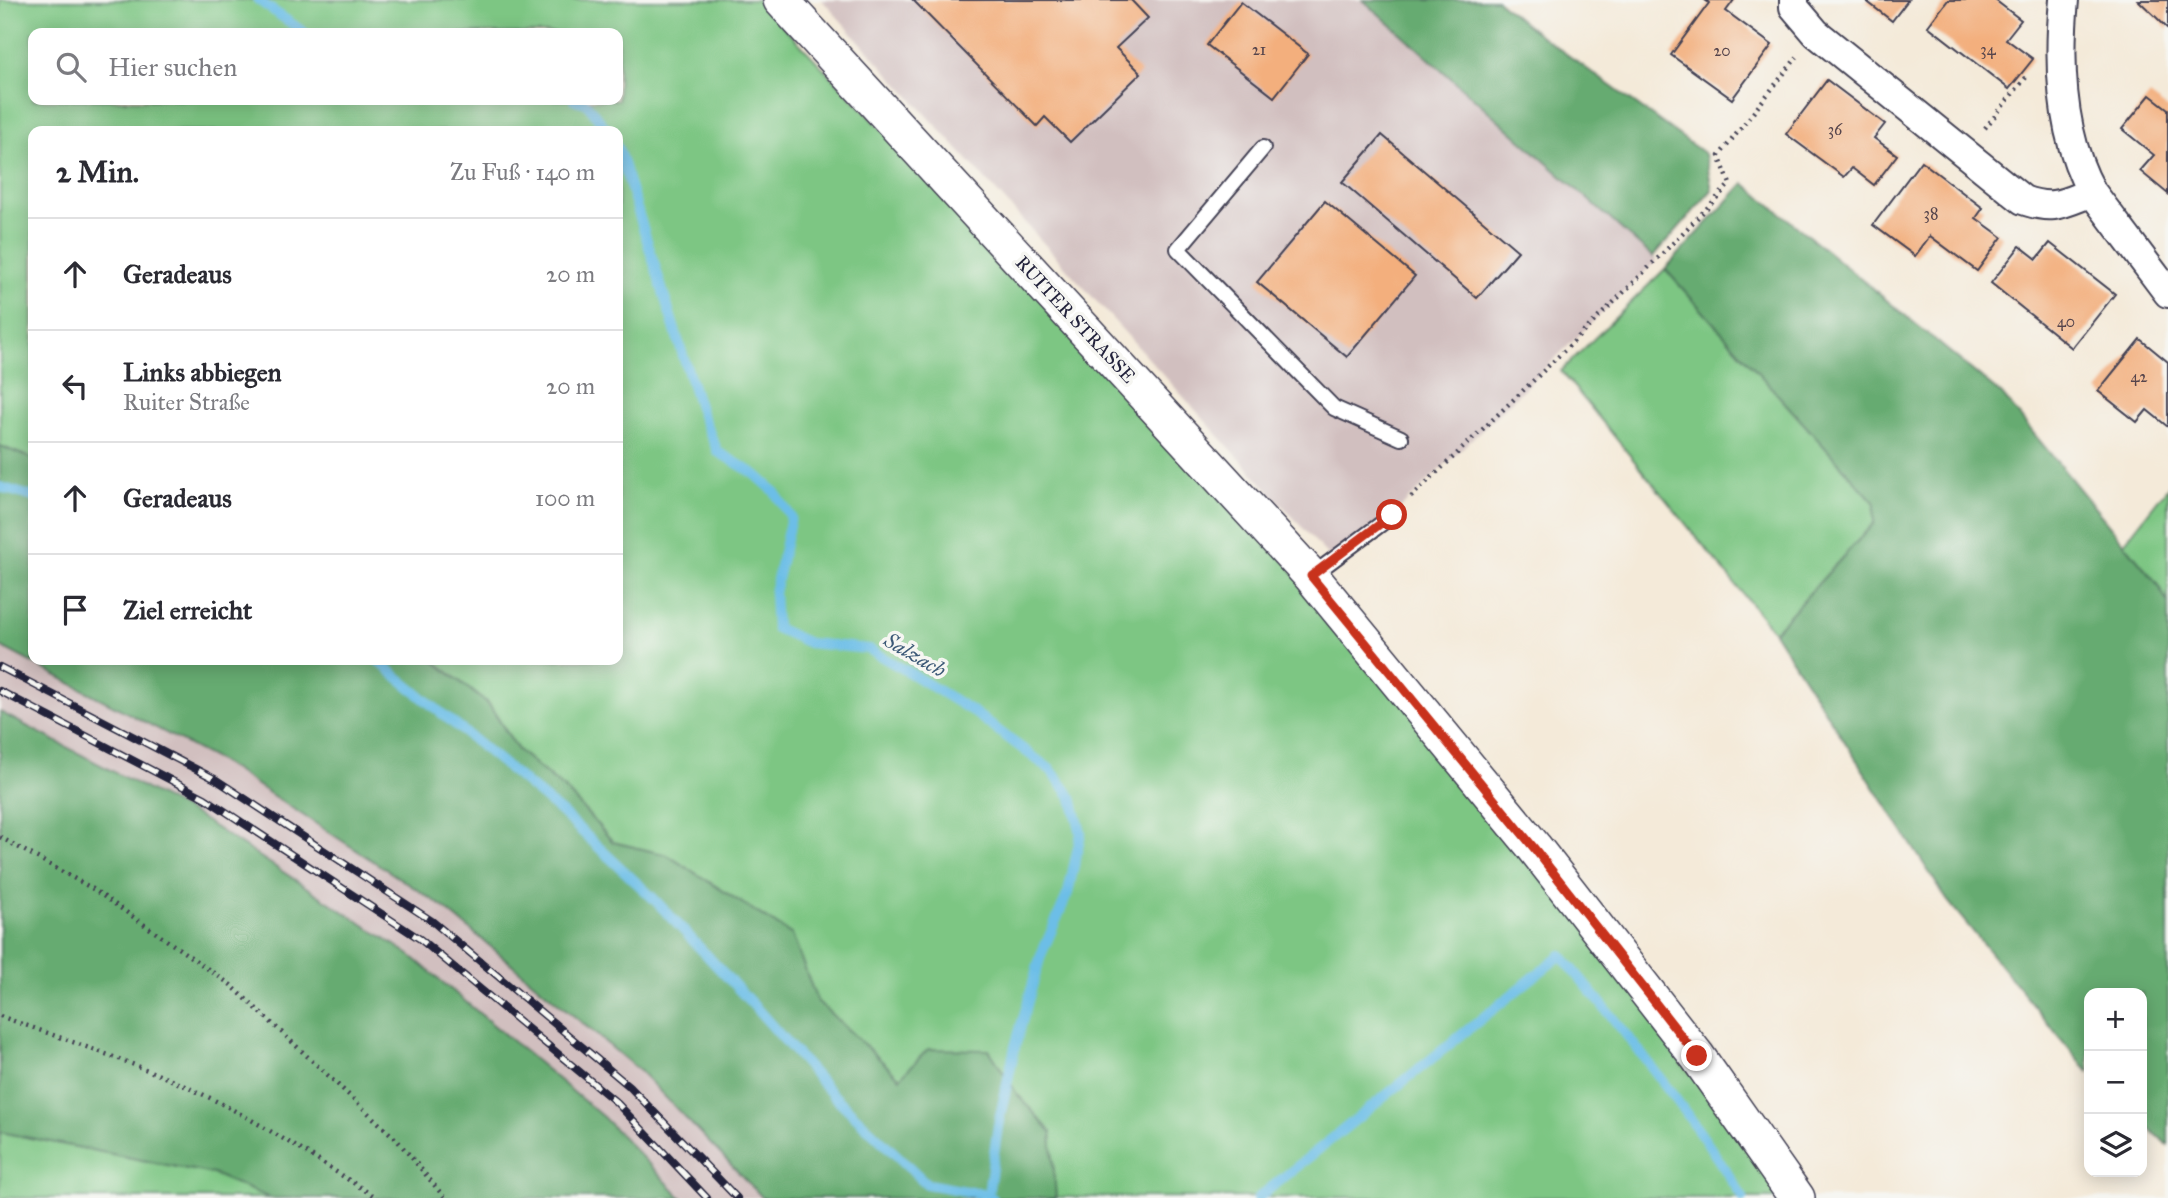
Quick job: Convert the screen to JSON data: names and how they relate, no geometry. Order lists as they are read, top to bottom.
{
  "streets": {
    "street": ["RUITER STRASSE"]
  },
  "water": ["Salzach"],
  "house_numbers": [
    "21",
    "34",
    "20",
    "36",
    "38",
    "40",
    "42"
  ],
  "page": {
    "search": "Hier suchen",
    "heading": ["2 Min.", "Zu Fuß · 140 m"],
    "list": [
      ["Geradeaus", "20 m"],
      ["Links abbiegen", "Ruiter Straße", "20 m"],
      ["Geradeaus", "100 m"],
      "Ziel erreicht"
    ],
    "map_buttons": ["+", "−"]
  }
}
